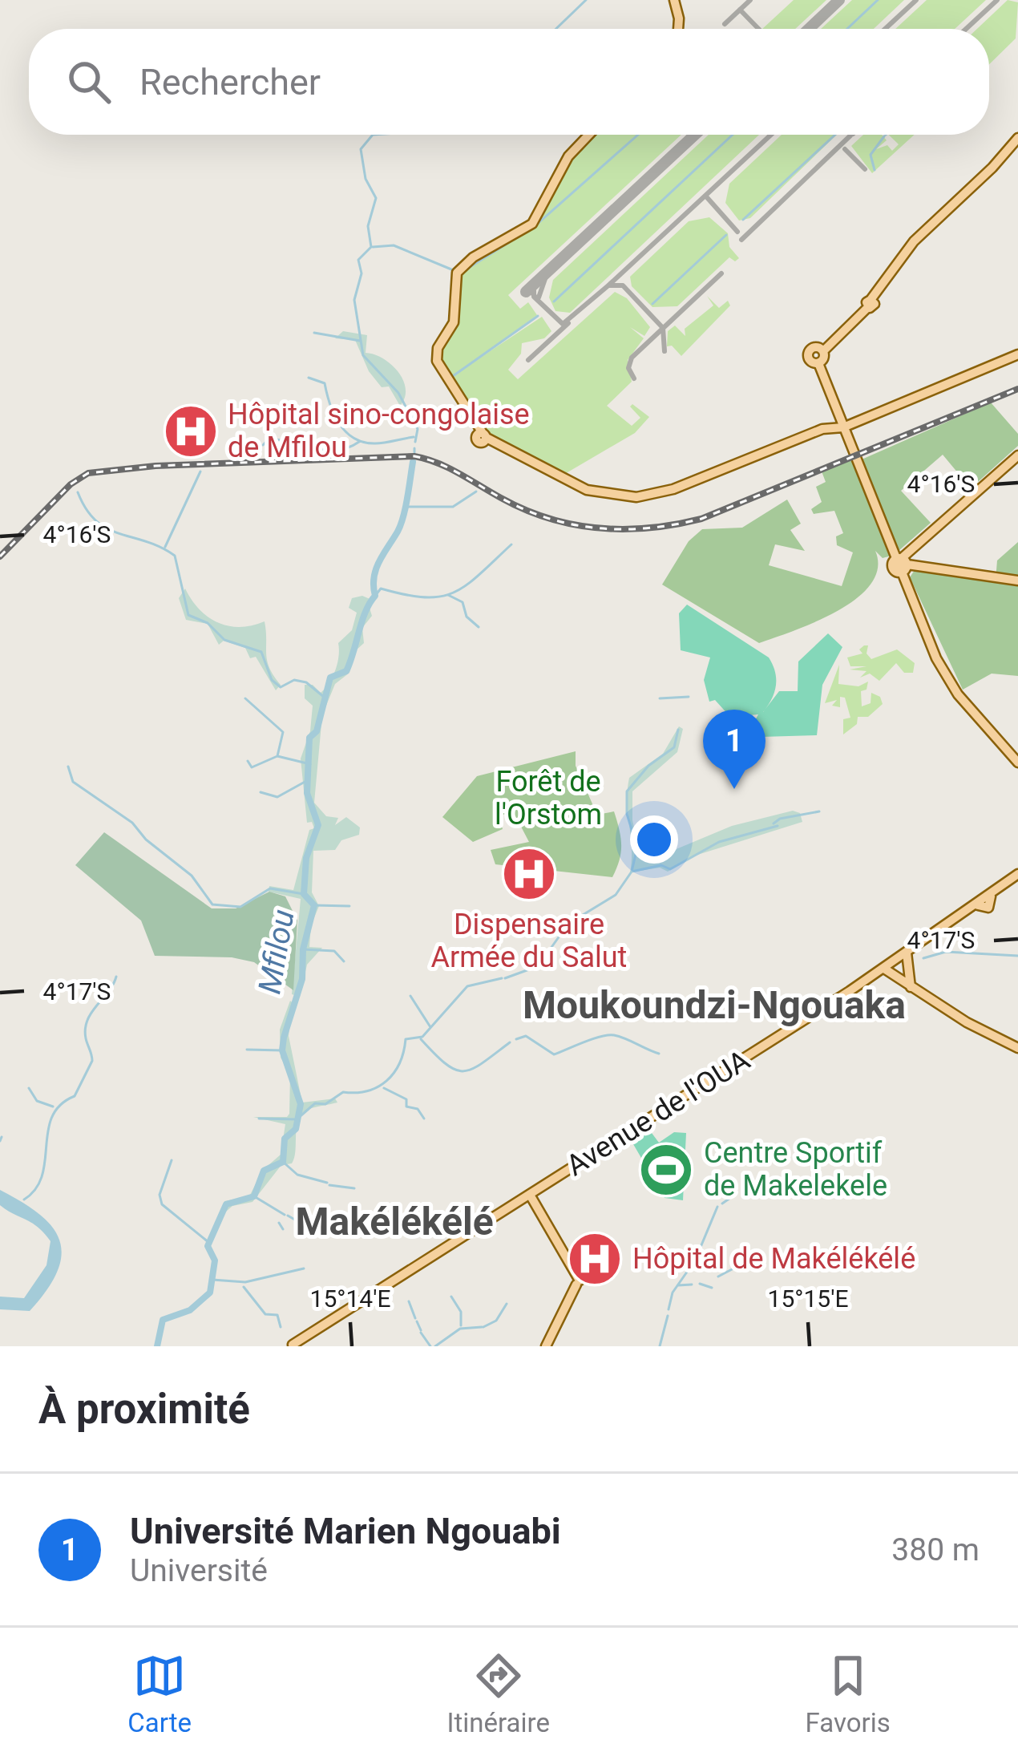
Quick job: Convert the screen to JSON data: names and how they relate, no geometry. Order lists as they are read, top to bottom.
{
  "streets": {
    "main road": ["Avenue de l'OUA"]
  },
  "districts": ["Moukoundzi-Ngouaka", "Makélékélé"],
  "water": ["Mfilou"],
  "parks": ["Forêt de l'Orstom"],
  "places": {
    "hospital": ["Hôpital sino-congolaise de Mfilou", "Dispensaire Armée du Salut", "Hôpital de Makélékélé"],
    "sports": ["Centre Sportif de Makelekele"]
  },
  "page": {
    "search": "Rechercher",
    "pins": "1",
    "heading": "À proximité",
    "list": [
      {
        "mark": "1",
        "name": "Université Marien Ngouabi",
        "note": "Université",
        "value": "380 m"
      }
    ],
    "nav": ["Carte", "Itinéraire", "Favoris"]
  },
  "coordinates": [
    "4°16'S",
    "4°17'S",
    "15°14'E",
    "15°15'E"
  ]
}
